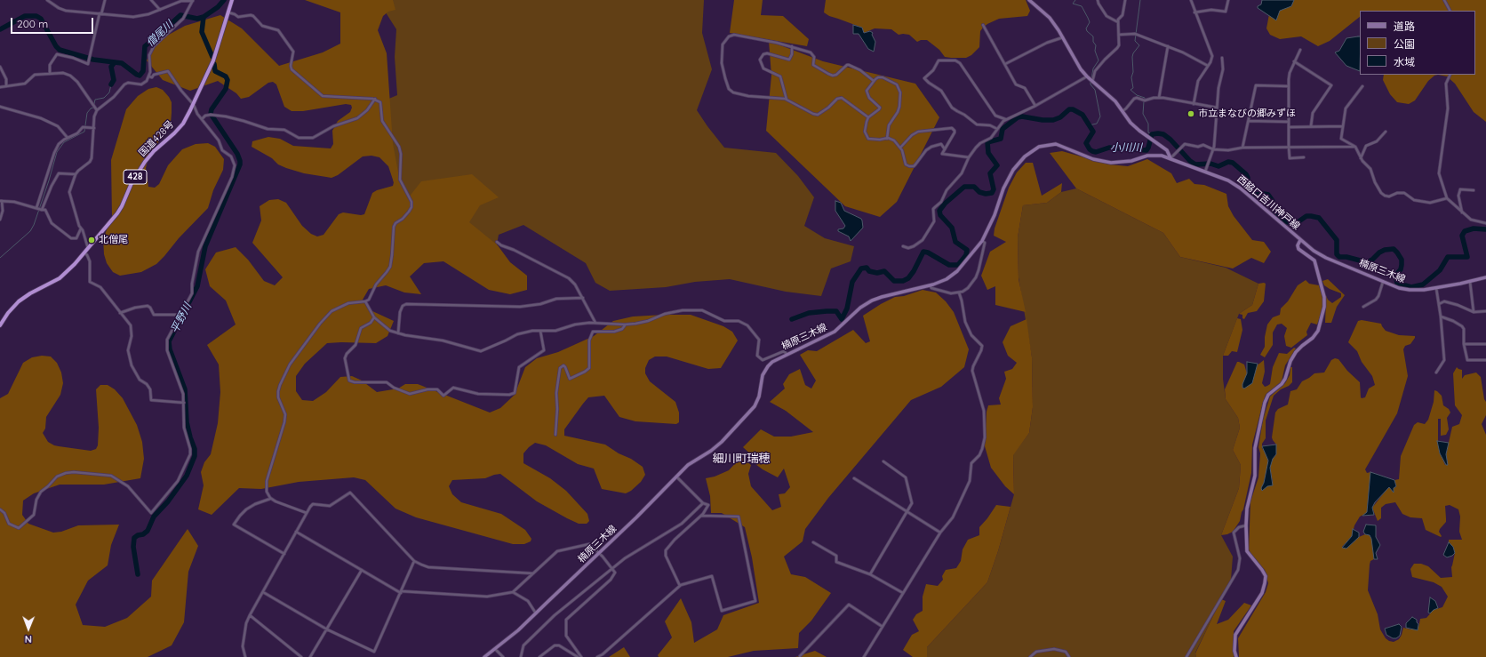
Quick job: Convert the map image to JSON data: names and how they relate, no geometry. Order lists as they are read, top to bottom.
{
  "streets": {
    "highway": ["国道428号", "428"],
    "main road": ["西脇口吉川神戸線", "楠原三木線"]
  },
  "crossings": [
    ["西脇口吉川神戸線", "楠原三木線"]
  ],
  "districts": ["細川町瑞穂"],
  "water": ["僧尾川", "小川川", "平野川"],
  "places": ["市立まなびの郷みずほ", "北僧尾"],
  "legend": ["道路", "公園", "水域"],
  "scale_bar": "200 m",
  "north": "bottom"
}
